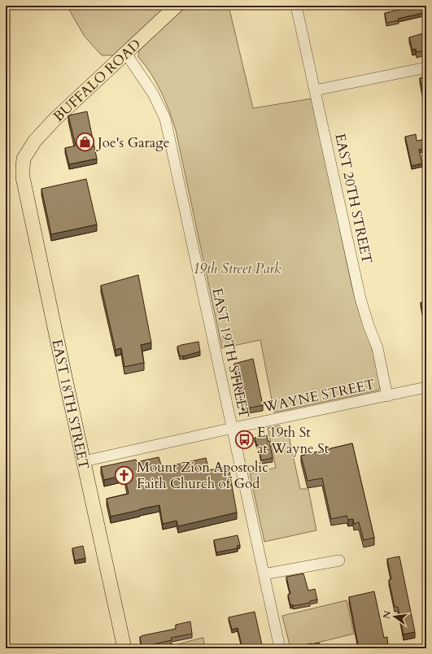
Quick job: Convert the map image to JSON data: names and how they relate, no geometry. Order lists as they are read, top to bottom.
{
  "streets": {
    "main road": ["BUFFALO ROAD", "EAST 18TH STREET"],
    "street": ["EAST 20TH STREET", "EAST 19TH STREET", "WAYNE STREET"]
  },
  "crossings": [
    ["BUFFALO ROAD", "EAST 19TH STREET"],
    ["BUFFALO ROAD", "EAST 18TH STREET"],
    ["EAST 20TH STREET", "WAYNE STREET"],
    ["EAST 19TH STREET", "WAYNE STREET"],
    ["WAYNE STREET", "EAST 18TH STREET"]
  ],
  "parks": ["19th Street Park"],
  "places": {
    "shop": ["Joe's Garage"],
    "bus stop": ["E 19th St at Wayne St"],
    "church": ["Mount Zion Apostolic Faith Church of God"]
  },
  "north": "left"
}
